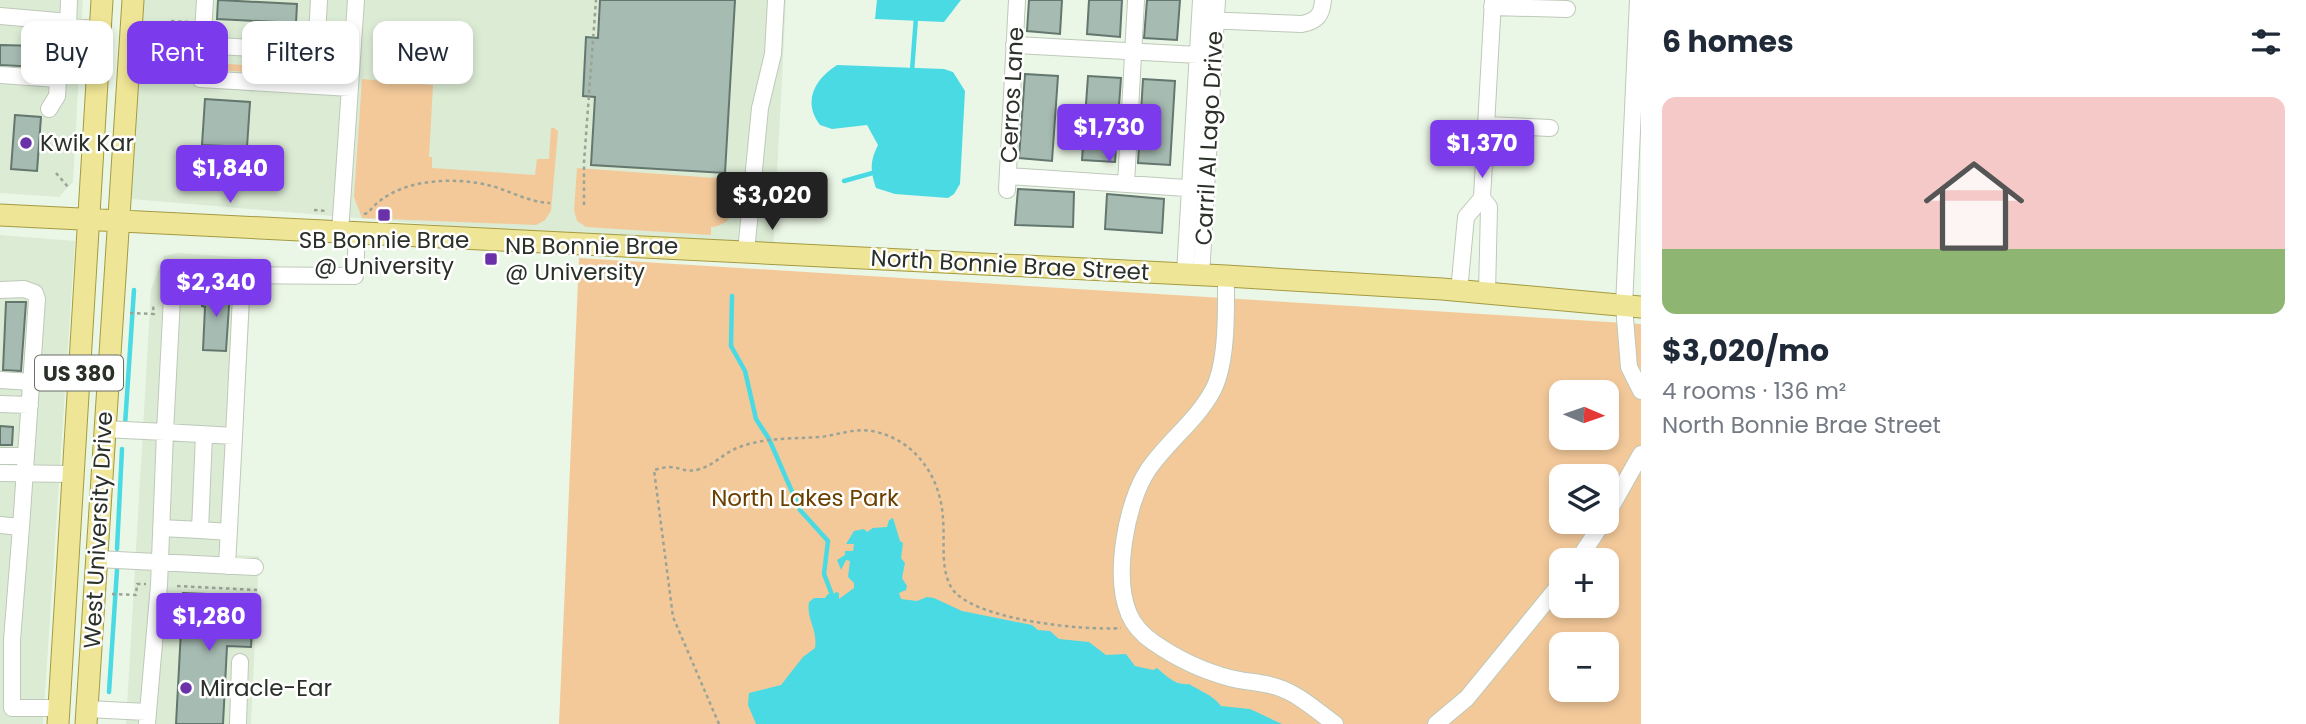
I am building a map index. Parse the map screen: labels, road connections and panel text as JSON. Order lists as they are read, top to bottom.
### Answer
{
  "streets": {
    "main road": ["North Bonnie Brae Street", "US 380", "West University Drive"],
    "street": ["Cerros Lane", "Carril Al Lago Drive"]
  },
  "crossings": [
    ["Carril Al Lago Drive", "North Bonnie Brae Street"],
    ["North Bonnie Brae Street", "West University Drive"]
  ],
  "parks": ["North Lakes Park"],
  "places": {
    "other": ["Kwik Kar", "Miracle-Ear"],
    "transit": ["SB Bonnie Brae @ University", "NB Bonnie Brae @ University"]
  },
  "north": "right",
  "page": {
    "heading": "6 homes",
    "chip": [
      "Buy",
      "Rent",
      "Filters",
      "New"
    ],
    "list": [
      {
        "name": "$3,020/mo",
        "note": "4 rooms · 136 m² · North Bonnie Brae Street"
      }
    ],
    "price": [
      "$1,730",
      "$1,370",
      "$1,840",
      "$3,020",
      "$2,340",
      "$1,280"
    ],
    "map_buttons": ["+", "−"]
  }
}
